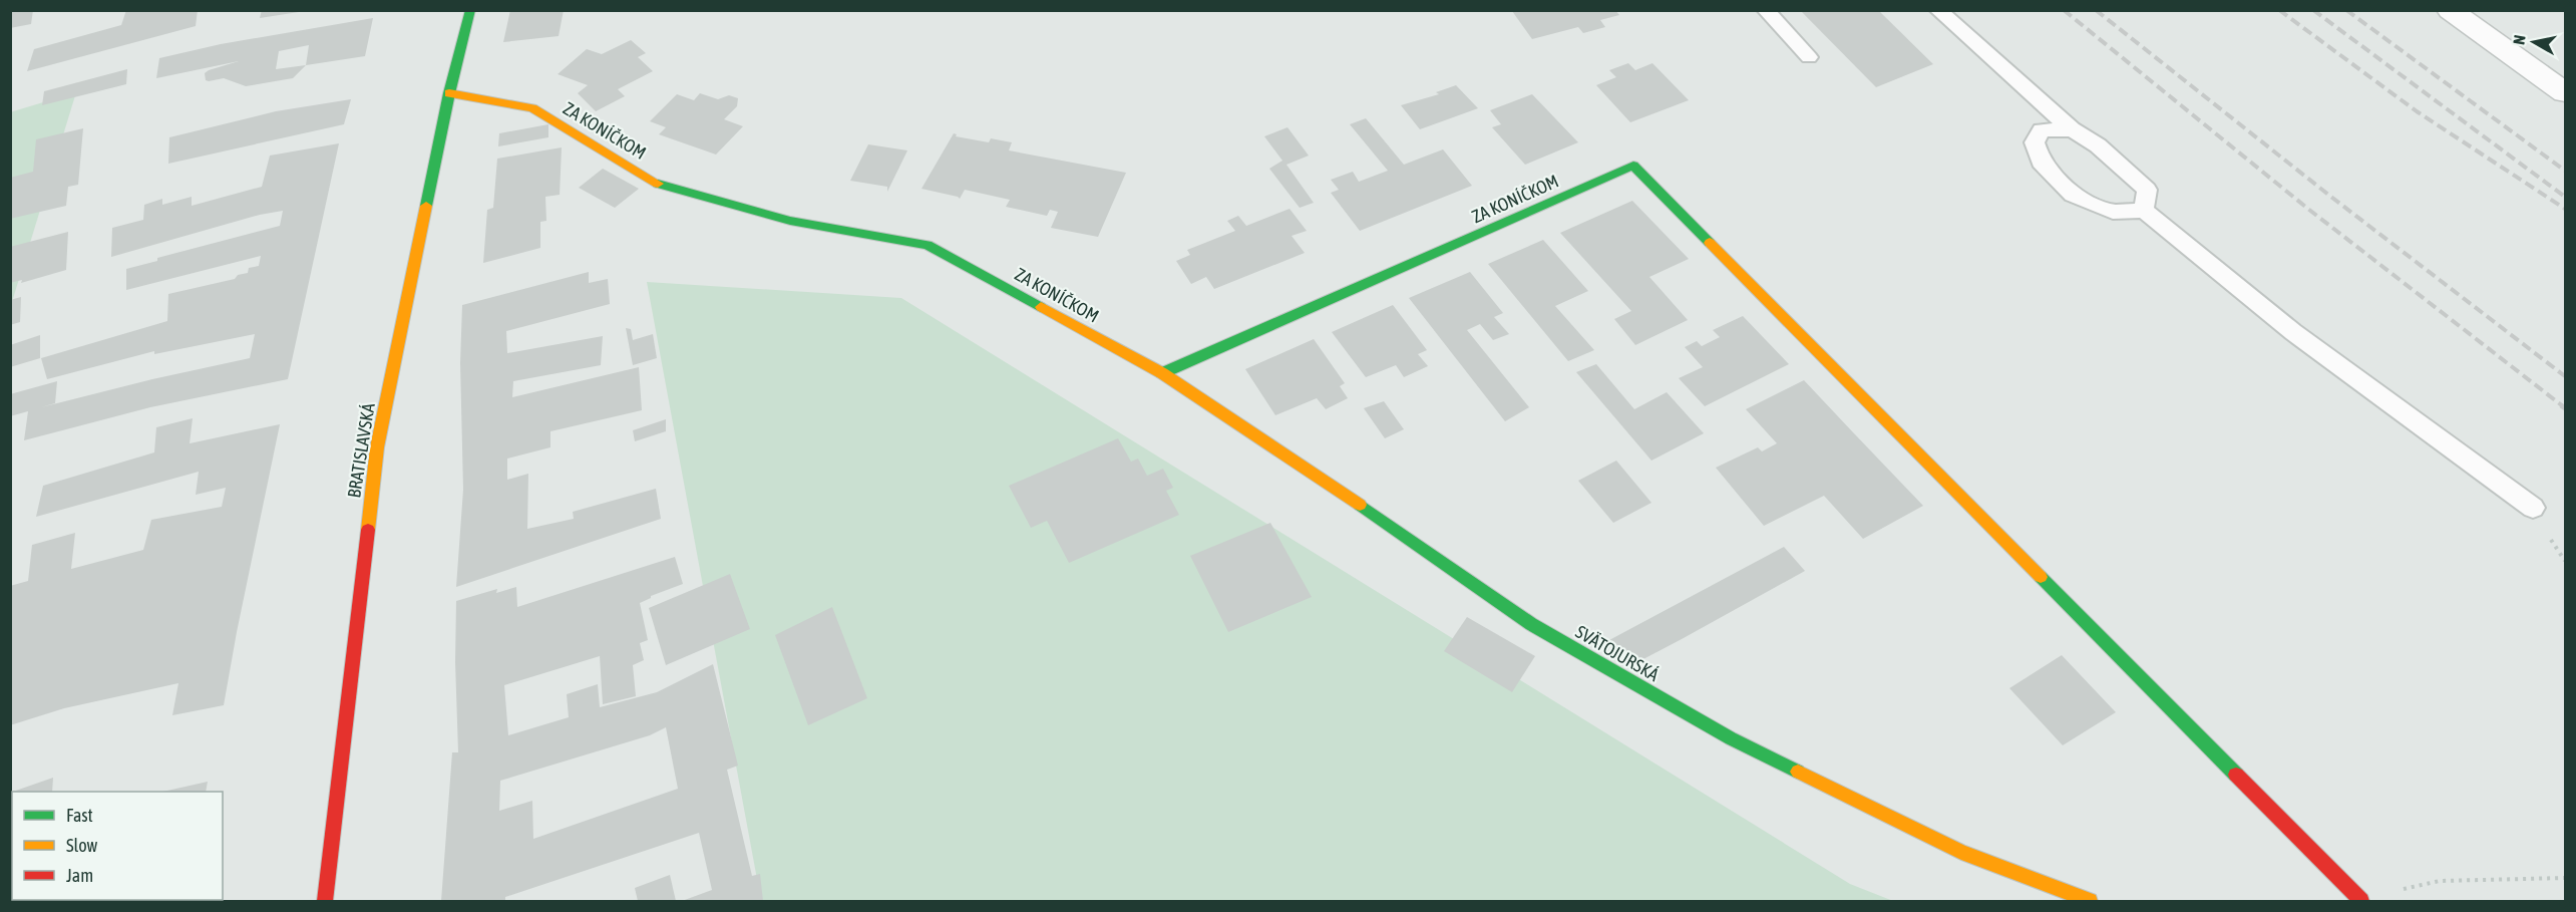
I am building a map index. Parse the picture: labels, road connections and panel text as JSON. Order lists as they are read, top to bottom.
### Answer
{
  "streets": {
    "street": ["ZA KONÍČKOM", "BRATISLAVSKÁ", "SVÄTOJURSKÁ"]
  },
  "crossings": [
    ["ZA KONÍČKOM", "BRATISLAVSKÁ"],
    ["ZA KONÍČKOM", "SVÄTOJURSKÁ"]
  ],
  "legend": ["Fast", "Slow", "Jam"],
  "north": "left"
}
